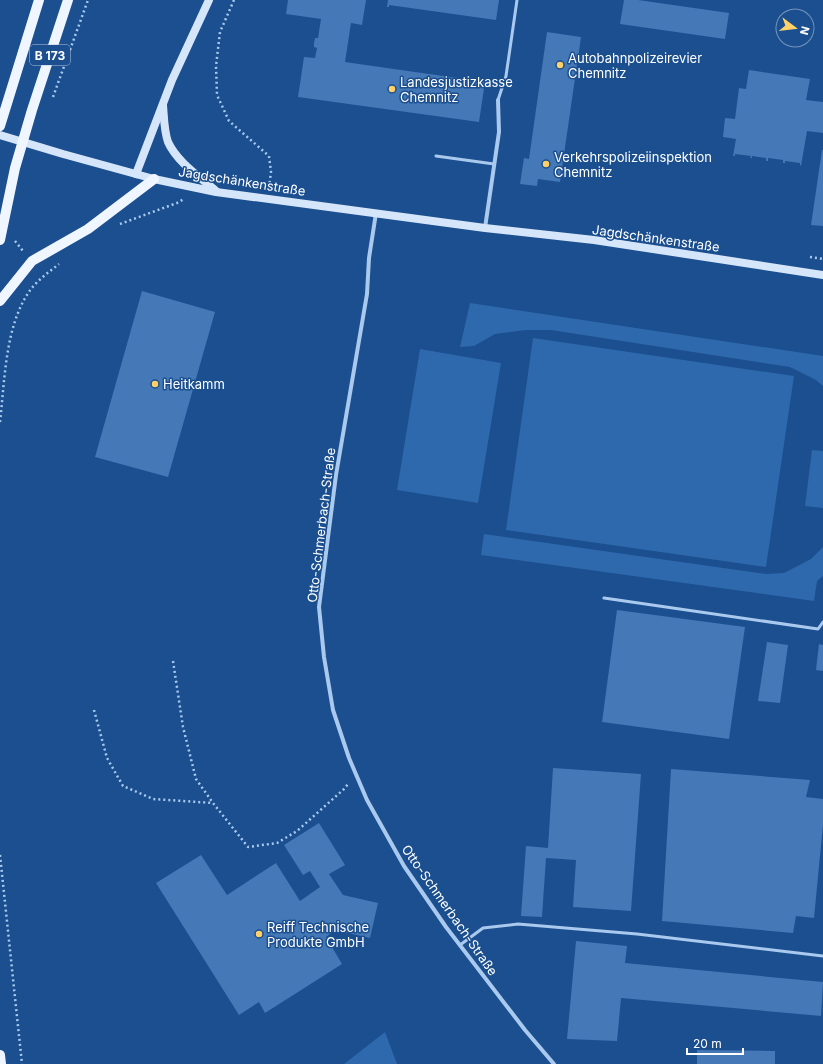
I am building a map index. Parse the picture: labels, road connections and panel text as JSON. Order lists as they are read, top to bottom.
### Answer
{
  "streets": {
    "main road": ["B 173", "Jagdschänkenstraße"],
    "street": ["Otto-Schmerbach-Straße"]
  },
  "crossings": [
    ["Jagdschänkenstraße", "Otto-Schmerbach-Straße"]
  ],
  "places": [
    "Autobahnpolizeirevier Chemnitz",
    "Landesjustizkasse Chemnitz",
    "Verkehrspolizeiinspektion Chemnitz",
    "Heitkamm",
    "Reiff Technische Produkte GmbH"
  ],
  "scale_bar": "20 m",
  "north": "right"
}
